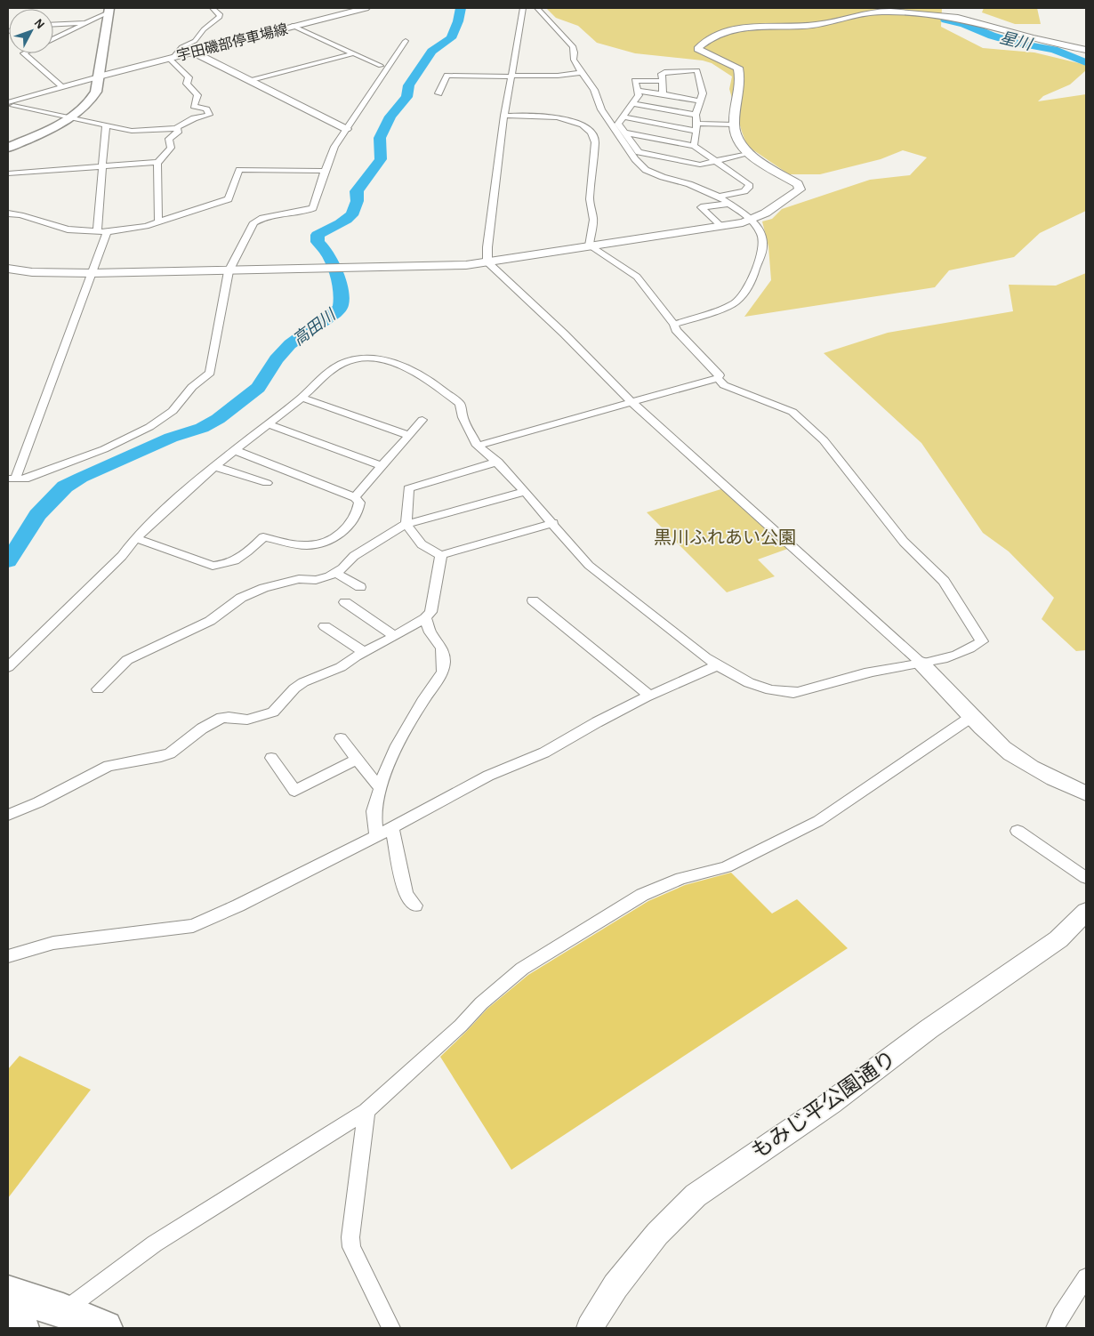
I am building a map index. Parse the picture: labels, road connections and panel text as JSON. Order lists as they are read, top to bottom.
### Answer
{
  "streets": {
    "street": ["宇田磯部停車場線", "もみじ平公園通り"]
  },
  "water": ["星川", "高田川"],
  "parks": ["黒川ふれあい公園"],
  "north": "top right"
}
